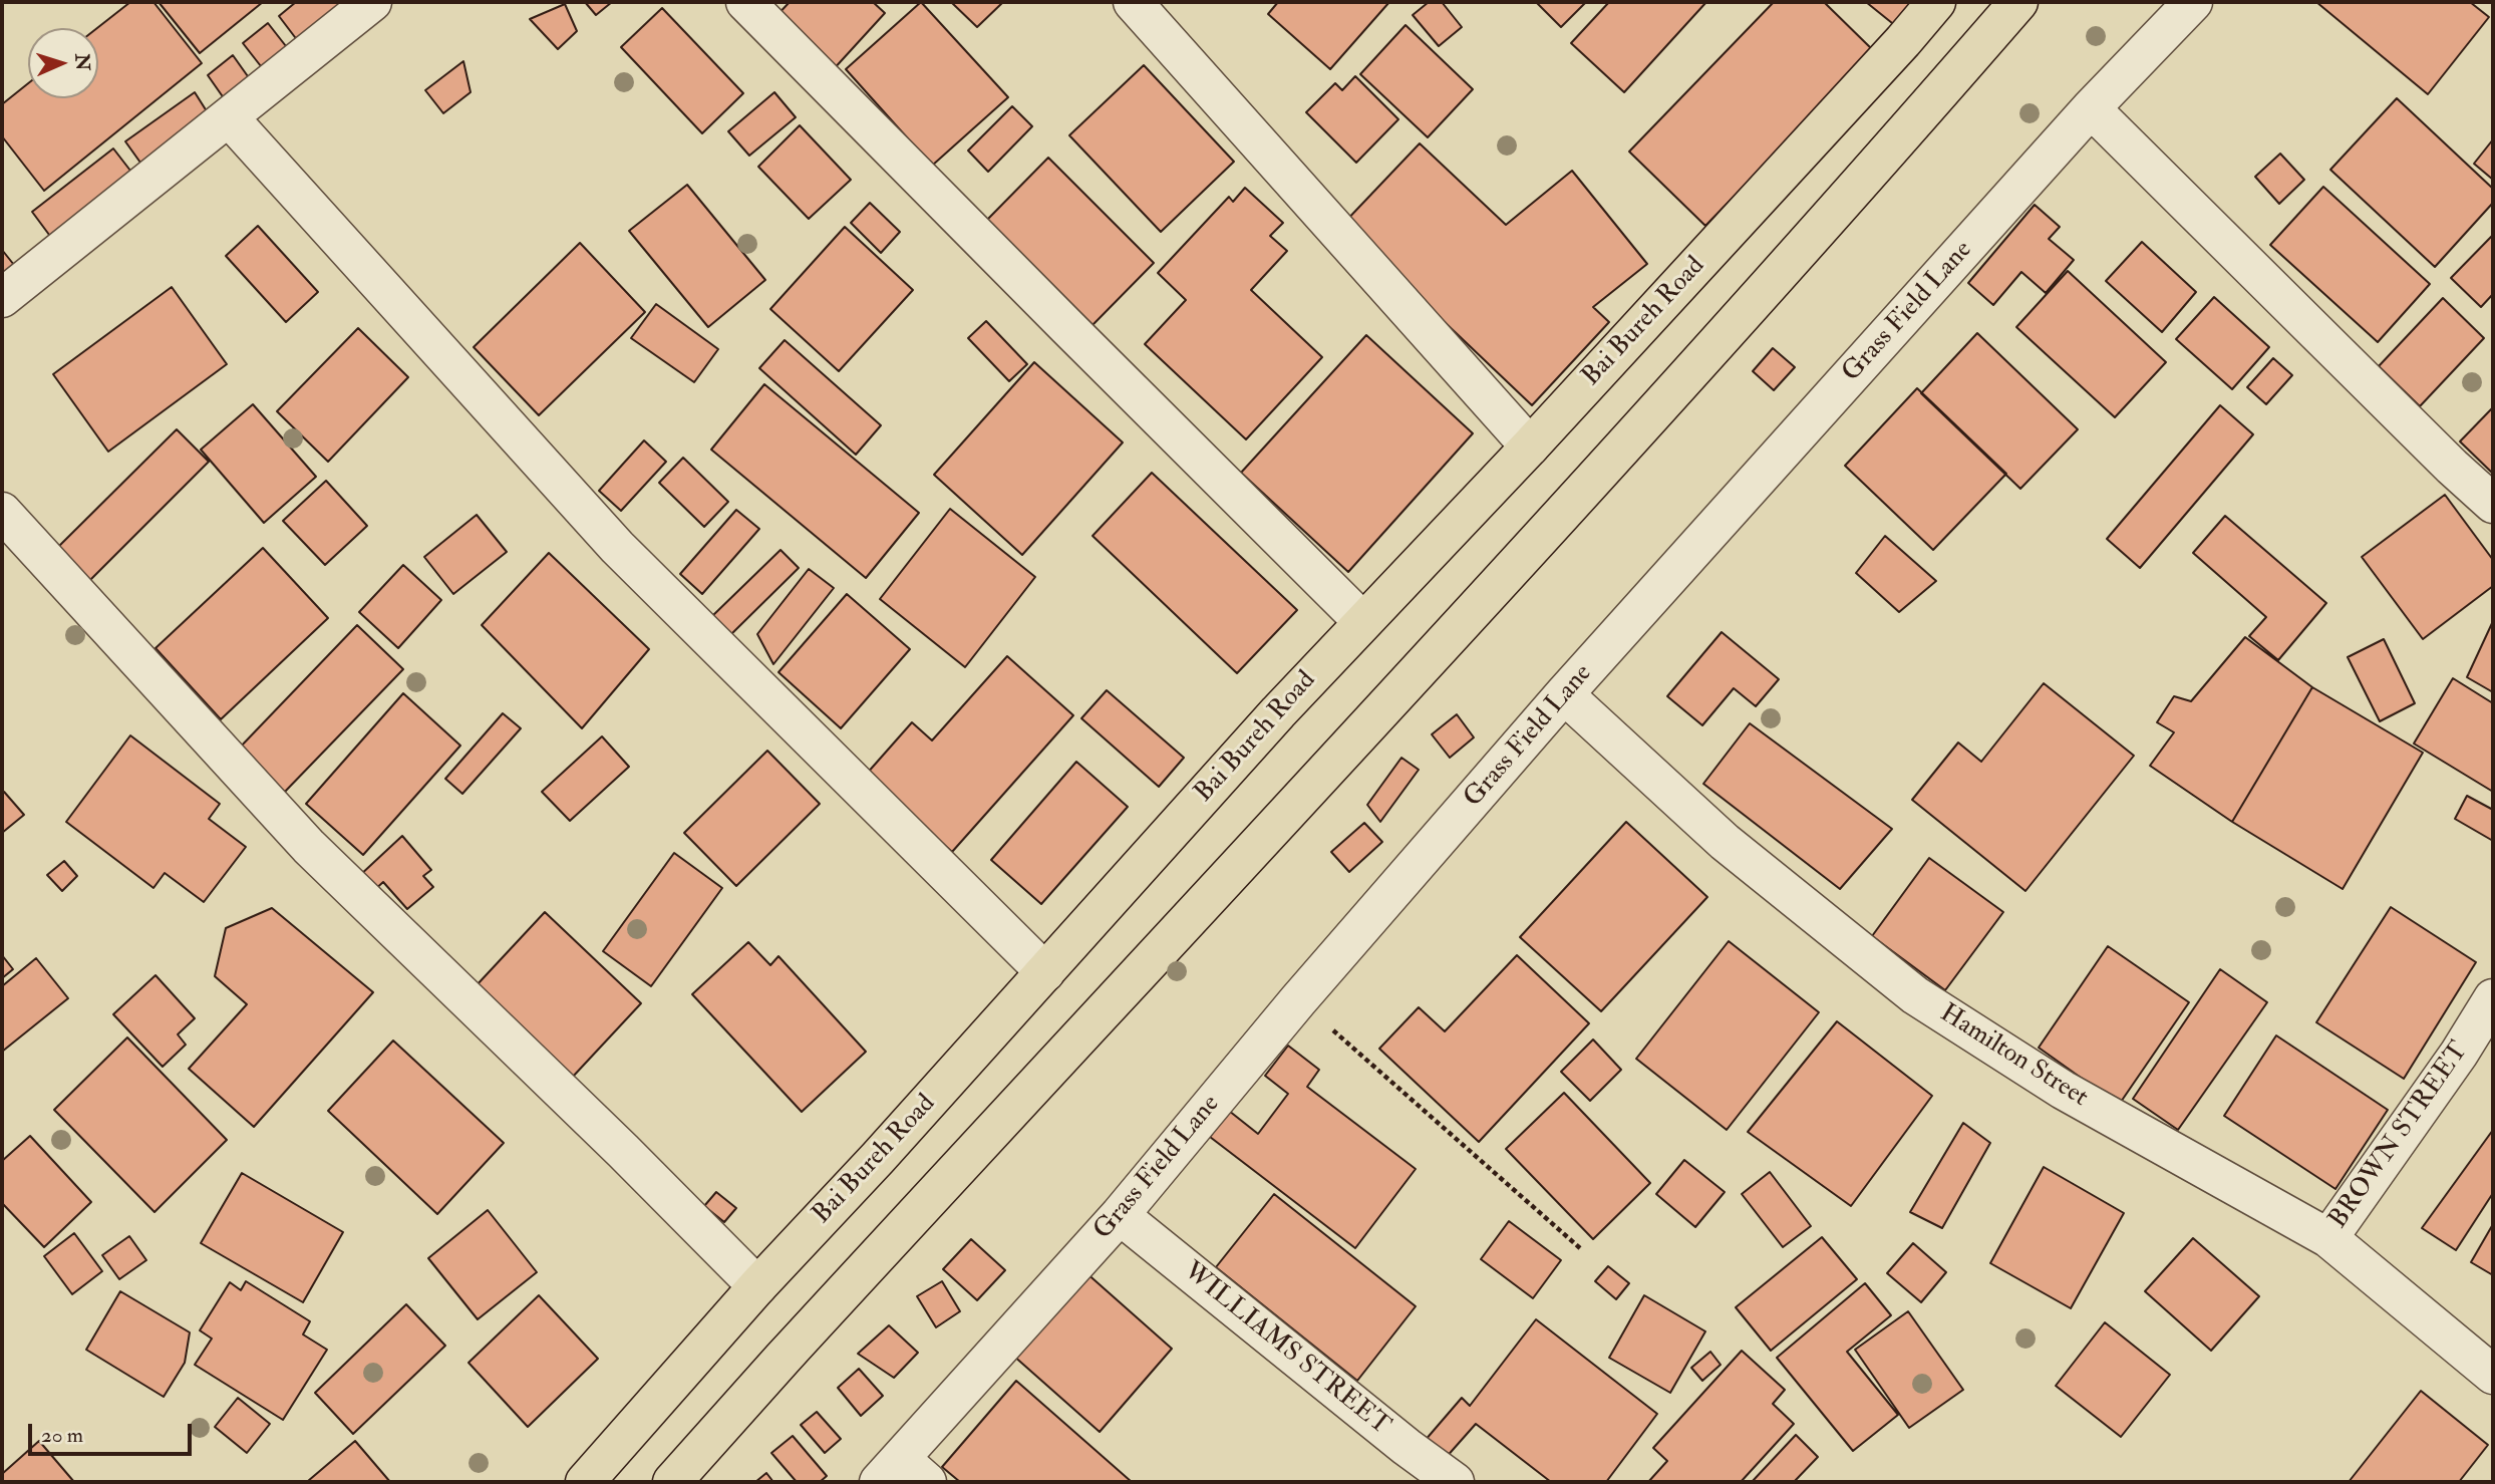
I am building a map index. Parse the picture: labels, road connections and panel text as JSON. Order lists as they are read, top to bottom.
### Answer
{
  "streets": {
    "highway": ["Bai Bureh Road"],
    "street": [
      "Grass Field Lane",
      "Hamilton Street",
      "BROWN STREET",
      "WILLIAMS STREET"
    ]
  },
  "crossings": [
    ["Grass Field Lane", "Hamilton Street"],
    ["Grass Field Lane", "WILLIAMS STREET"],
    ["Hamilton Street", "BROWN STREET"]
  ],
  "scale_bar": "20 m",
  "north": "right"
}
